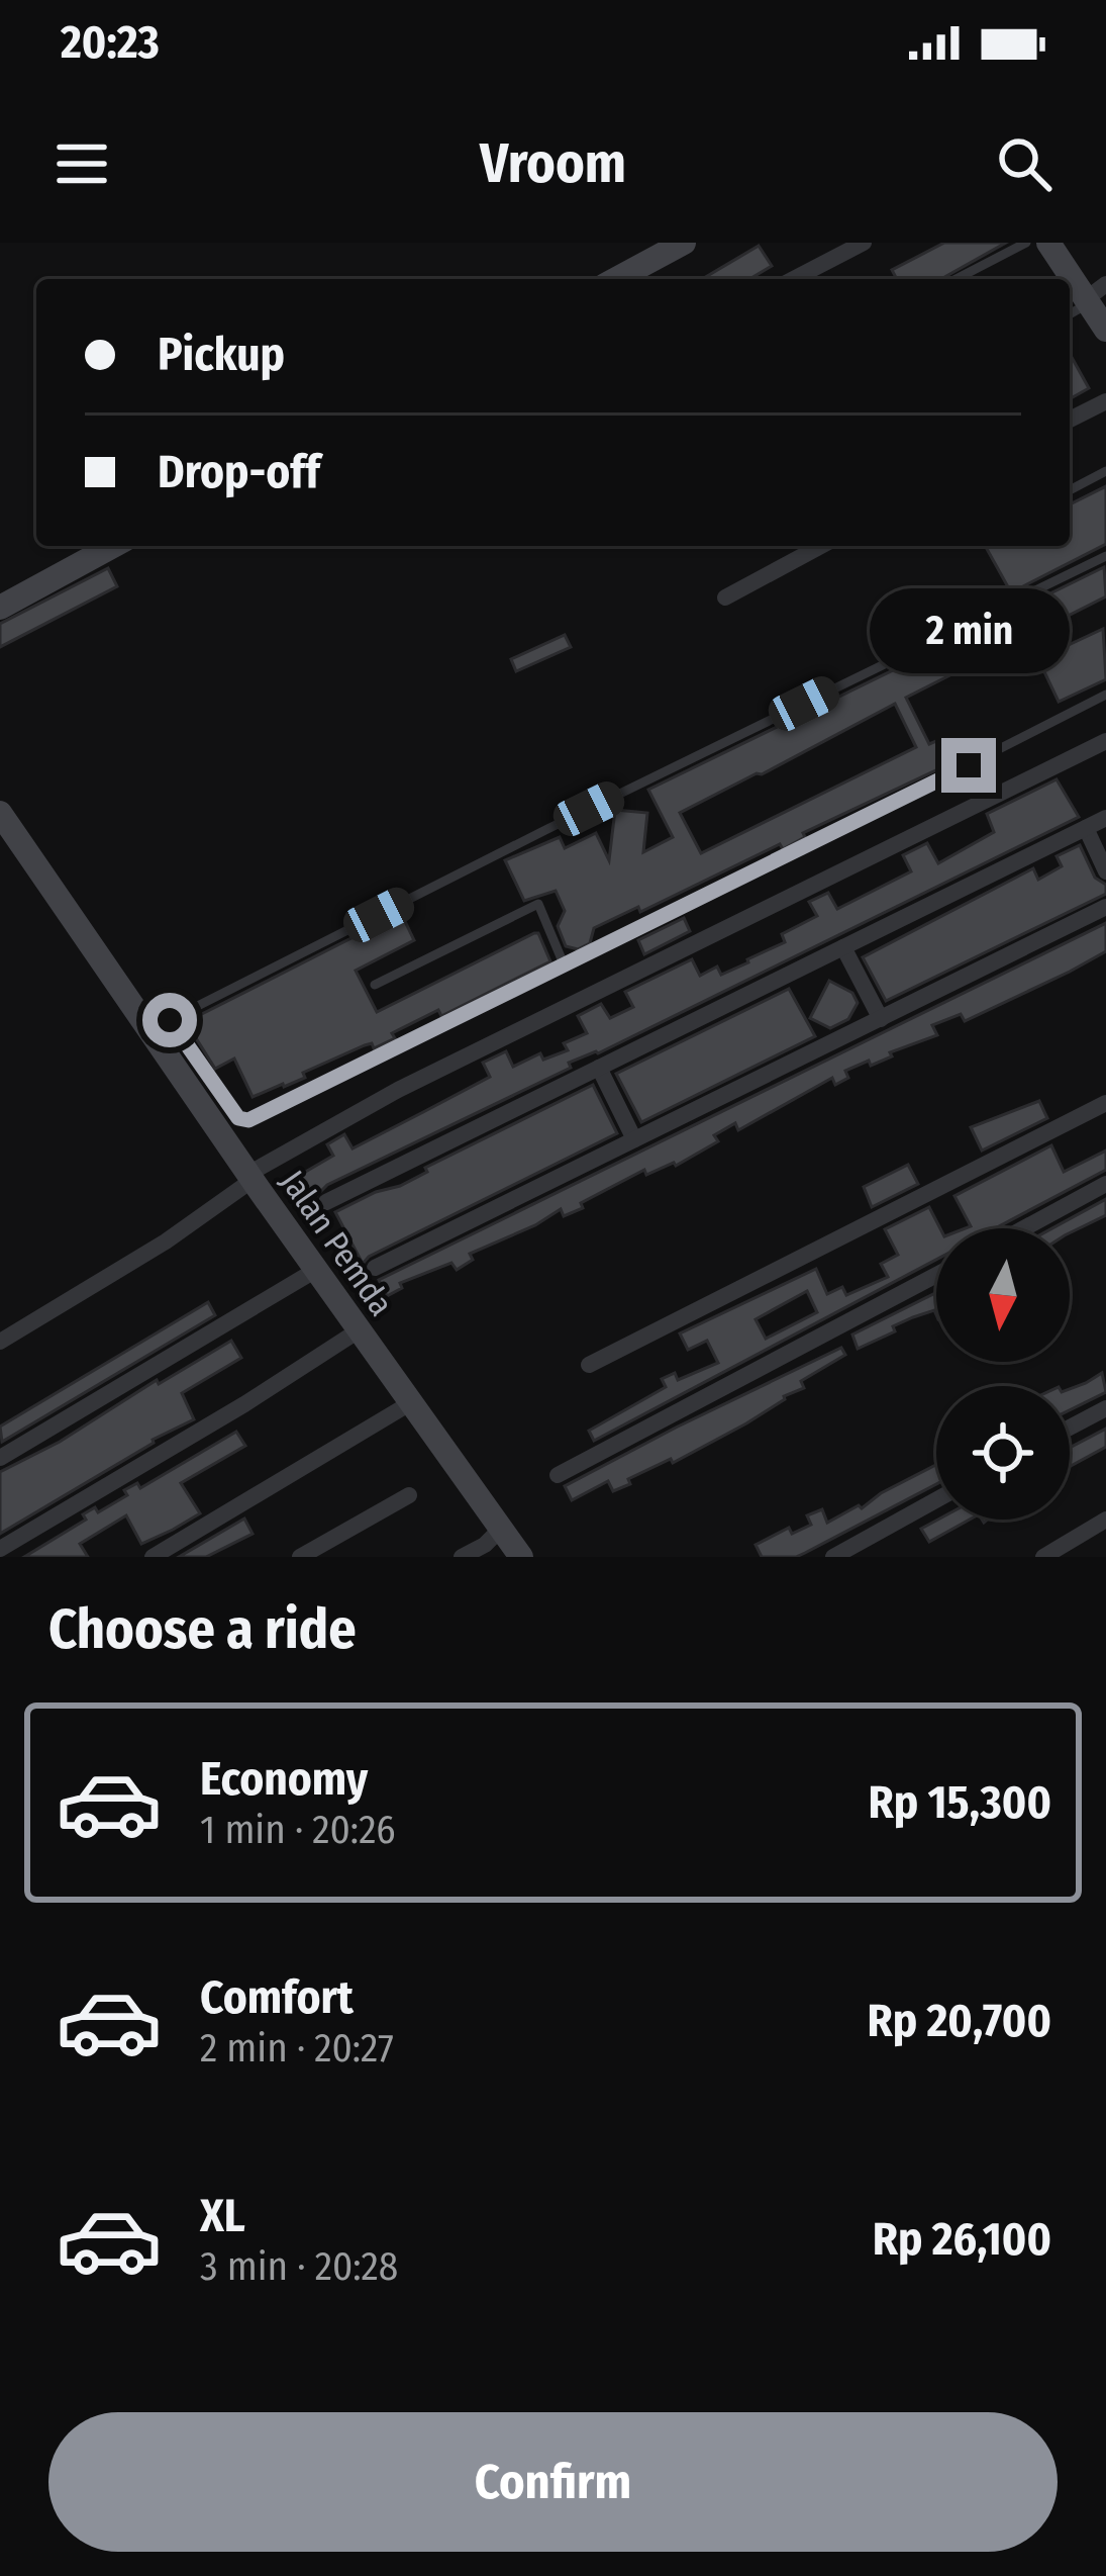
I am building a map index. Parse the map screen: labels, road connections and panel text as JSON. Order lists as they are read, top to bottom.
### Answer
{
  "streets": {
    "street": ["Jalan Pemda"]
  },
  "north": "bottom",
  "page": {
    "status": "20:23",
    "header": "Vroom",
    "banner": ["Pickup", "Drop-off"],
    "bubble": "2 min",
    "heading": "Choose a ride",
    "list": [
      {
        "name": "Economy",
        "note": "1 min · 20:26",
        "value": "Rp 15,300"
      },
      {
        "name": "Comfort",
        "note": "2 min · 20:27",
        "value": "Rp 20,700"
      },
      {
        "name": "XL",
        "note": "3 min · 20:28",
        "value": "Rp 26,100"
      }
    ],
    "buttons": "Confirm"
  }
}
